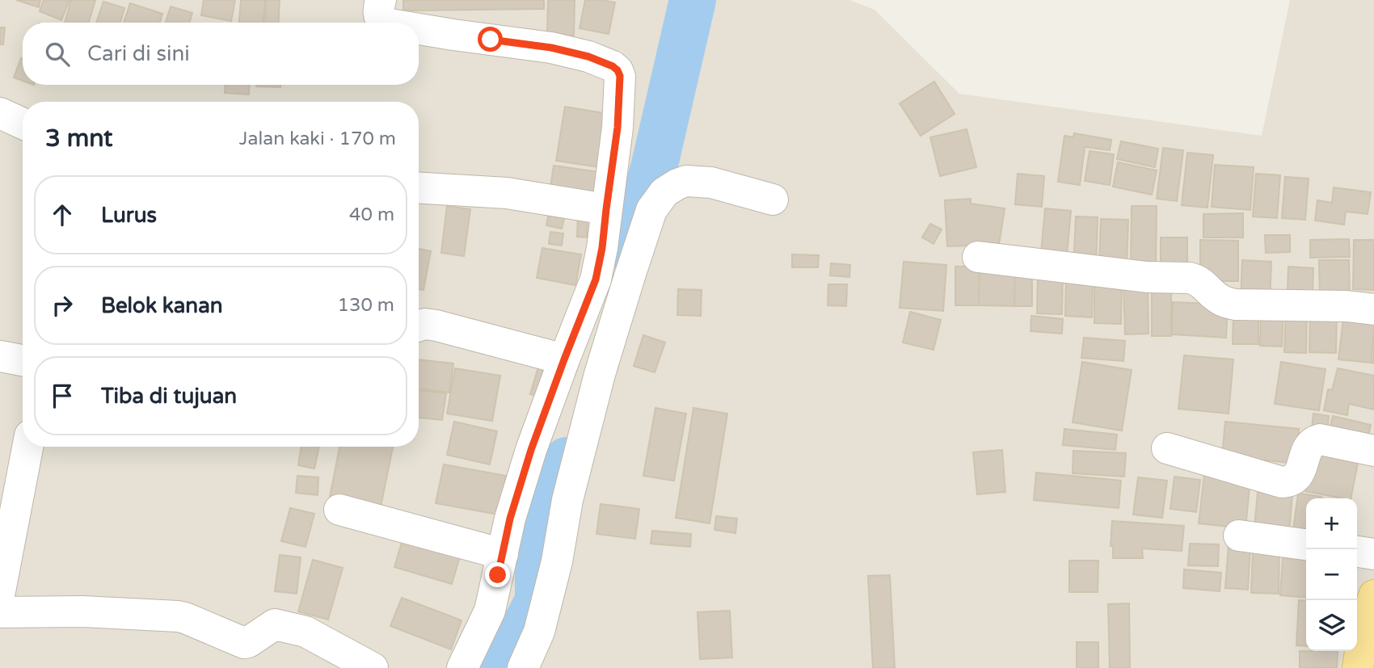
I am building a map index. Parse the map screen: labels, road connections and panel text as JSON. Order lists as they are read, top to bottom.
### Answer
{
  "page": {
    "search": "Cari di sini",
    "heading": ["3 mnt", "Jalan kaki · 170 m"],
    "list": [
      ["Lurus", "40 m"],
      ["Belok kanan", "130 m"],
      "Tiba di tujuan"
    ],
    "map_buttons": ["+", "−"]
  }
}
